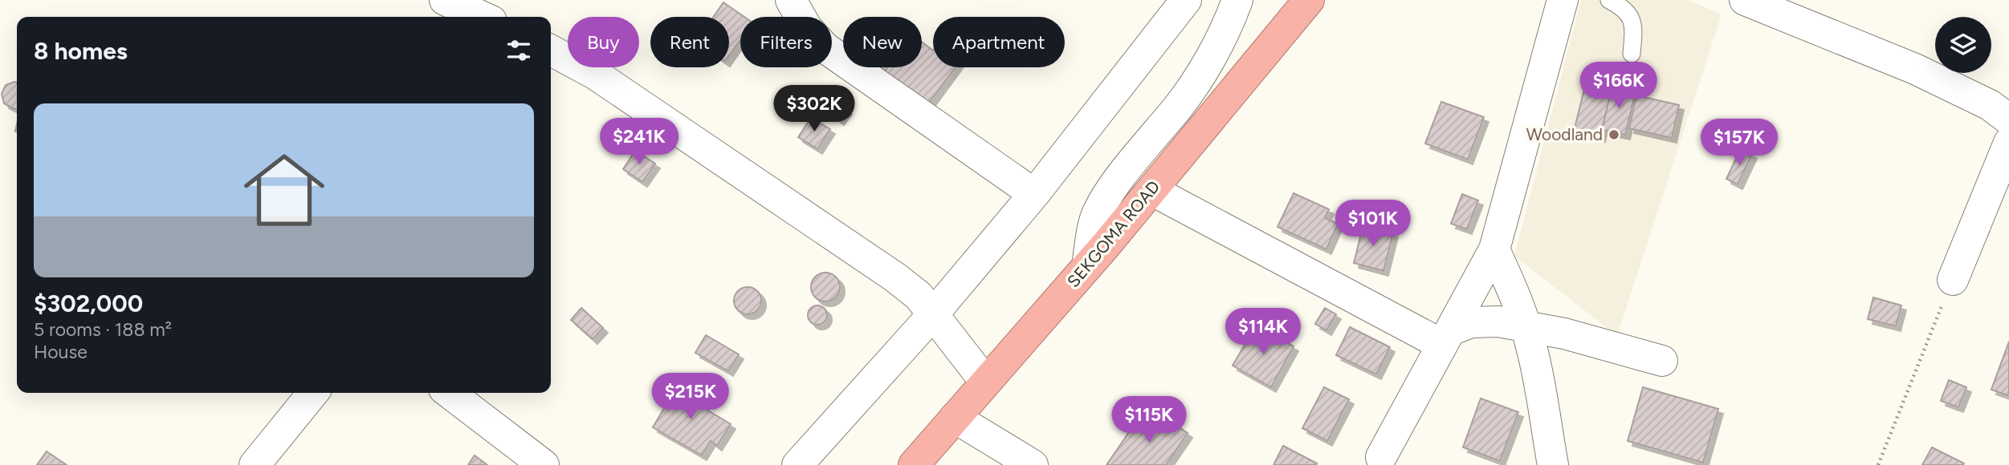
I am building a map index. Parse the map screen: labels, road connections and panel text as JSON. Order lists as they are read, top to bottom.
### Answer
{
  "streets": {
    "highway": ["SEKGOMA ROAD"]
  },
  "places": ["Woodland"],
  "page": {
    "chip": [
      "Buy",
      "Rent",
      "Filters",
      "New",
      "Apartment"
    ],
    "heading": "8 homes",
    "price": [
      "$166K",
      "$302K",
      "$241K",
      "$157K",
      "$101K",
      "$114K",
      "$215K",
      "$115K"
    ],
    "list": [
      {
        "name": "$302,000",
        "note": "5 rooms · 188 m² · House"
      }
    ]
  }
}
